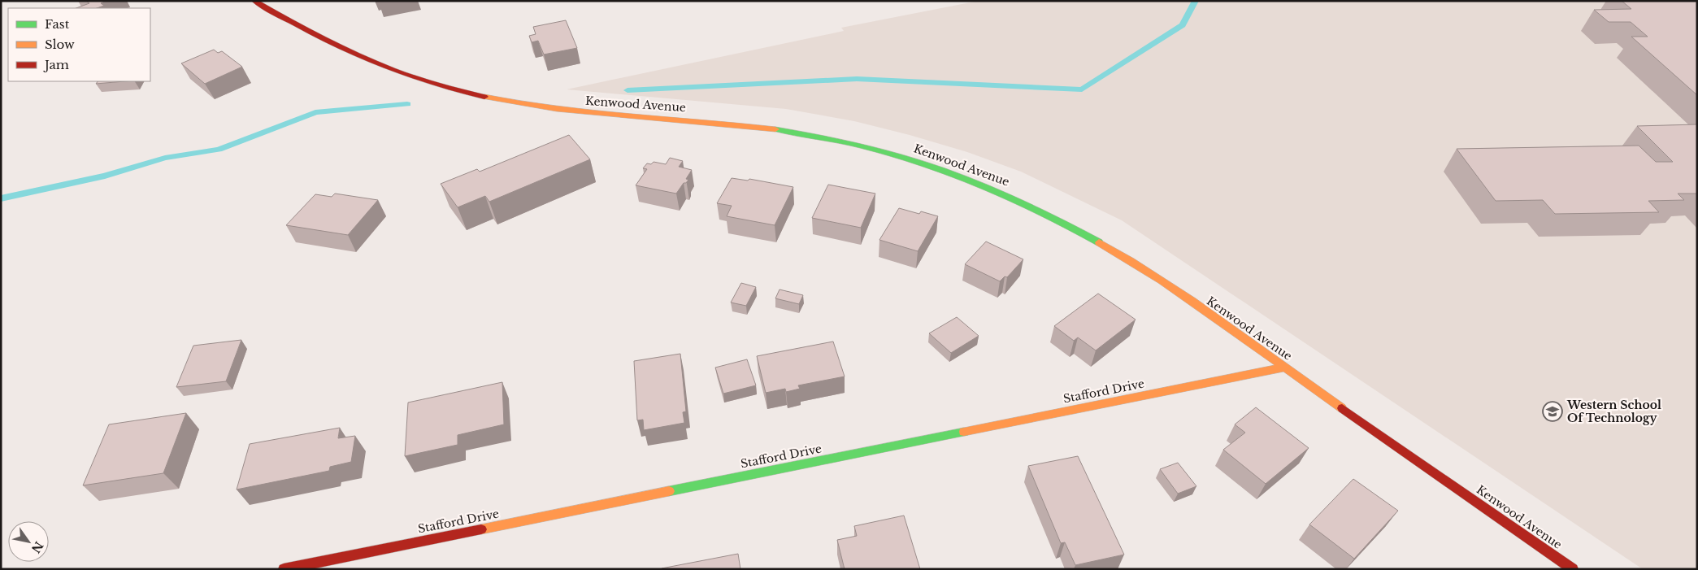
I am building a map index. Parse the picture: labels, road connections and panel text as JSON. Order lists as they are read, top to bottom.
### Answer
{
  "streets": {
    "street": ["Kenwood Avenue", "Stafford Drive"]
  },
  "crossings": [
    ["Kenwood Avenue", "Stafford Drive"]
  ],
  "places": {
    "school or university": ["Western School Of Technology"]
  },
  "legend": ["Fast", "Slow", "Jam"],
  "north": "bottom right"
}
